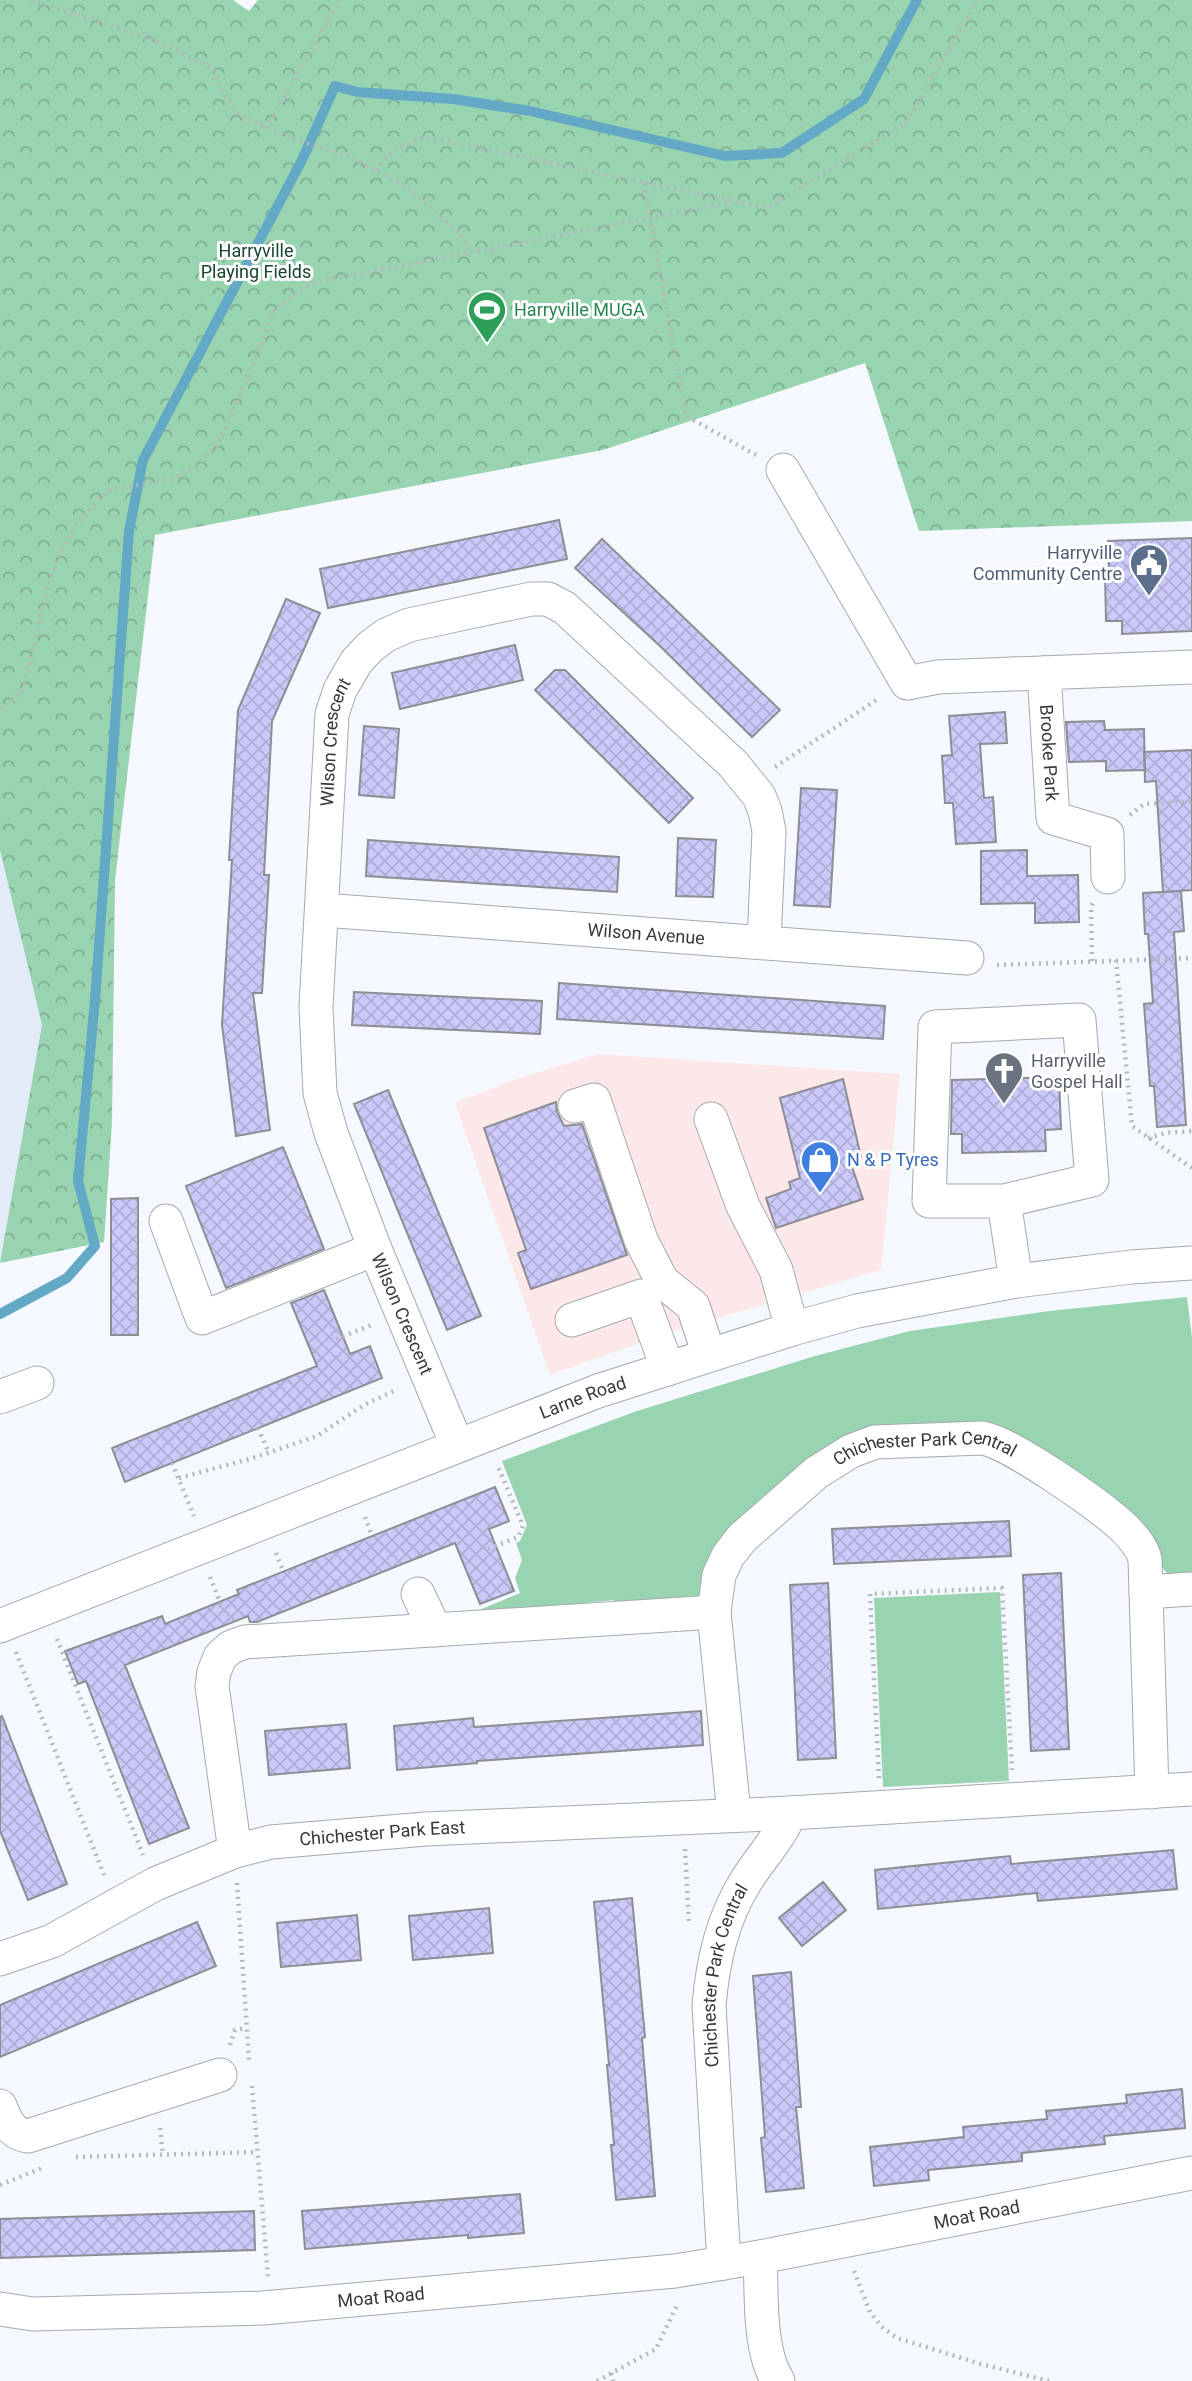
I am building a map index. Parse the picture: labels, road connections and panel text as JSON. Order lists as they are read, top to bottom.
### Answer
{
  "streets": {
    "street": [
      "Wilson Crescent",
      "Brooke Park",
      "Wilson Avenue",
      "Larne Road",
      "Chichester Park Central",
      "Chichester Park East",
      "Moat Road"
    ]
  },
  "crossings": [
    ["Wilson Crescent", "Wilson Avenue"],
    ["Wilson Crescent", "Larne Road"],
    ["Chichester Park Central", "Chichester Park East"],
    ["Chichester Park Central", "Moat Road"]
  ],
  "parks": ["Harryville Playing Fields"],
  "places": {
    "sports": ["Harryville MUGA"],
    "public building": ["Harryville Community Centre"],
    "church": ["Harryville Gospel Hall"],
    "shop": ["N & P Tyres"]
  }
}
